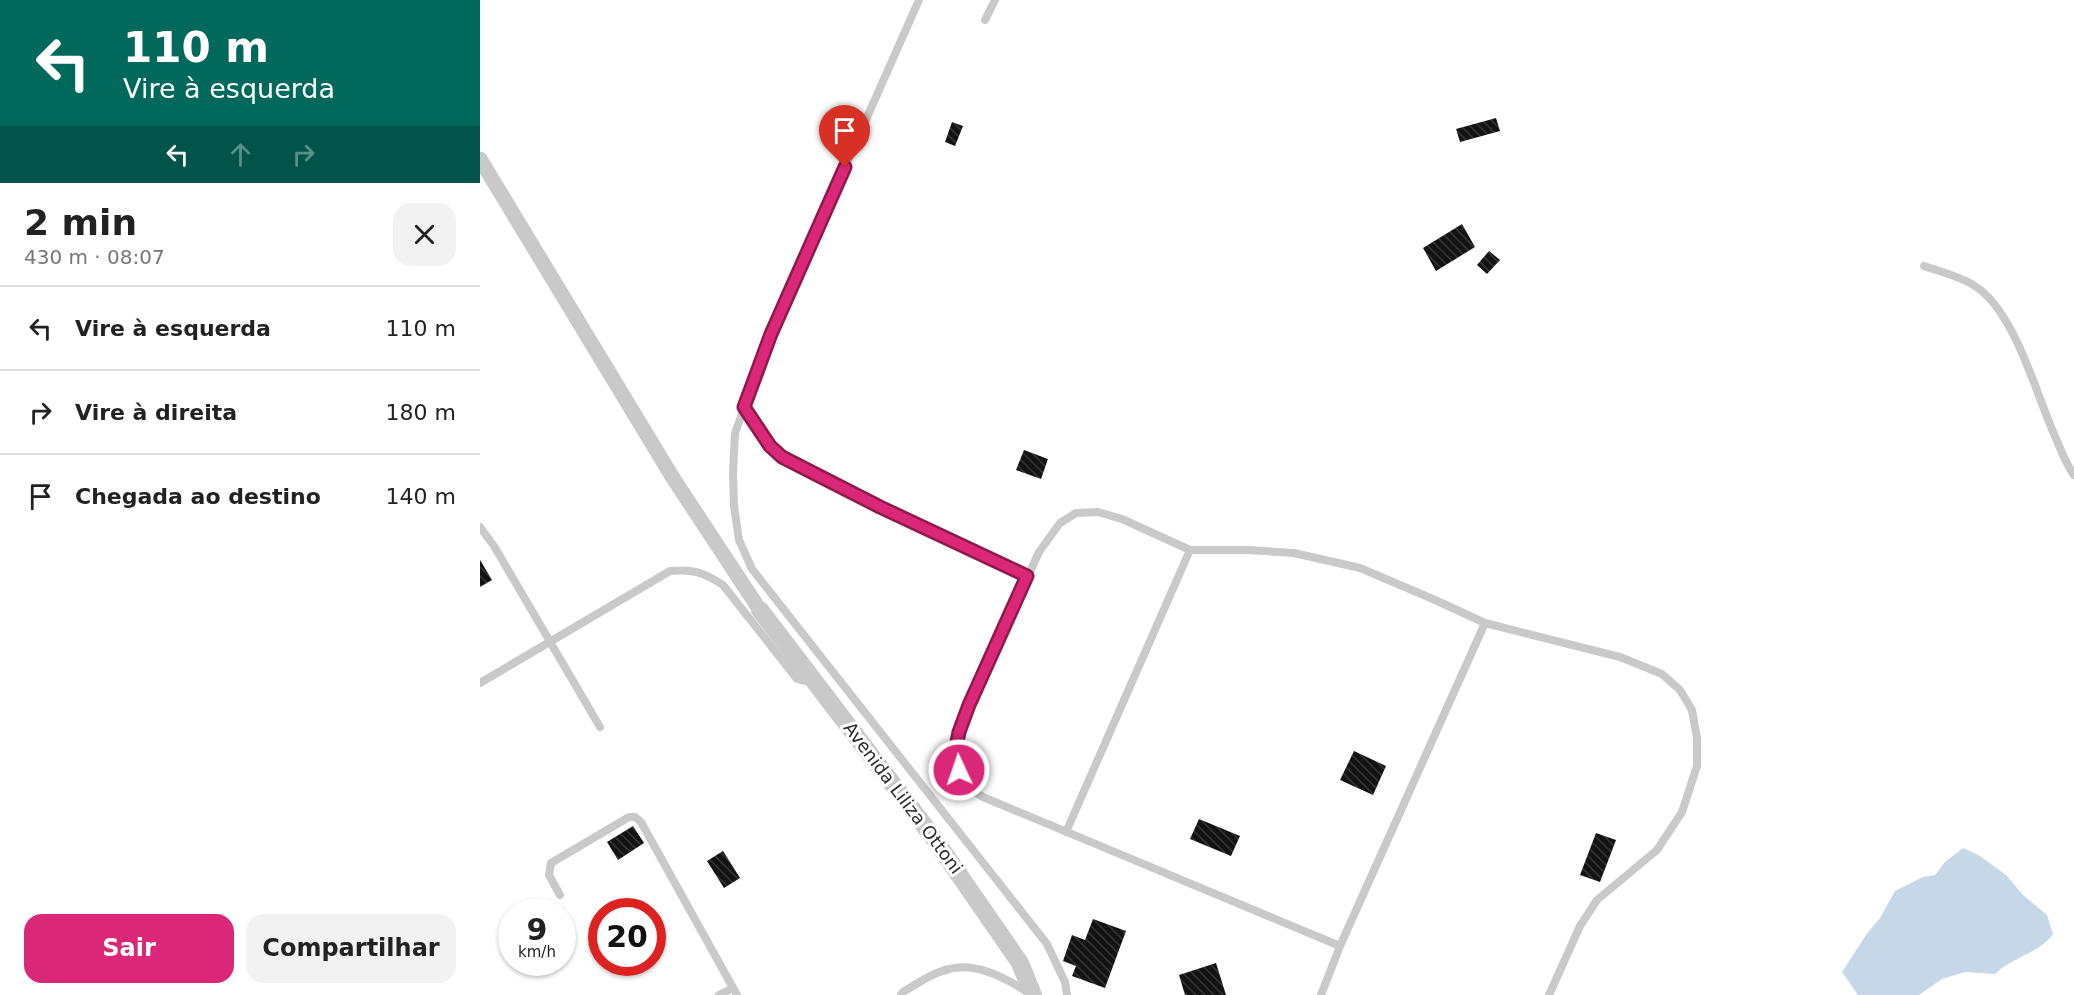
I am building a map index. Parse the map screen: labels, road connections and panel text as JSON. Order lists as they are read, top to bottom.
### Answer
{
  "streets": {
    "street": ["Avenida Liliza Ottoni"]
  },
  "page": {
    "turn": ["110 m", "Vire à esquerda"],
    "heading": ["2 min", "430 m · 08:07"],
    "list": [
      {
        "name": "Vire à esquerda",
        "value": "110 m"
      },
      {
        "name": "Vire à direita",
        "value": "180 m"
      },
      {
        "name": "Chegada ao destino",
        "value": "140 m"
      }
    ],
    "speed": "9 km/h",
    "limit": "20",
    "buttons": ["Sair", "Compartilhar"]
  }
}
